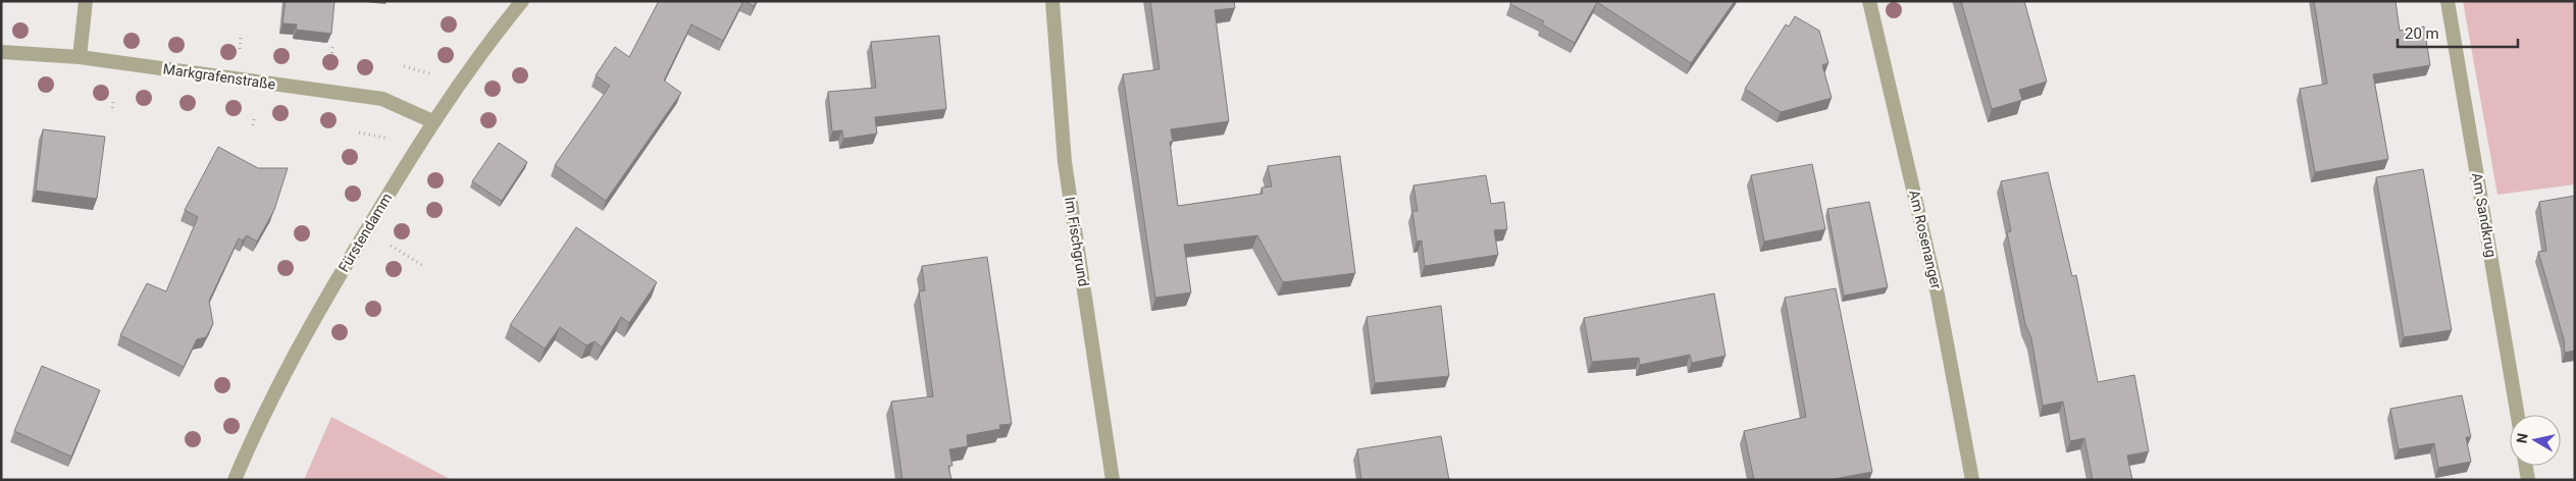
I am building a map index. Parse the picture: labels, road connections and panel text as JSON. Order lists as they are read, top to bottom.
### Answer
{
  "streets": {
    "street": [
      "Markgrafenstraße",
      "Am Sandkrug",
      "Fürstendamm",
      "Am Rosenanger",
      "Im Fischgrund"
    ]
  },
  "crossings": [
    ["Markgrafenstraße", "Fürstendamm"]
  ],
  "scale_bar": "20 m",
  "north": "left"
}
